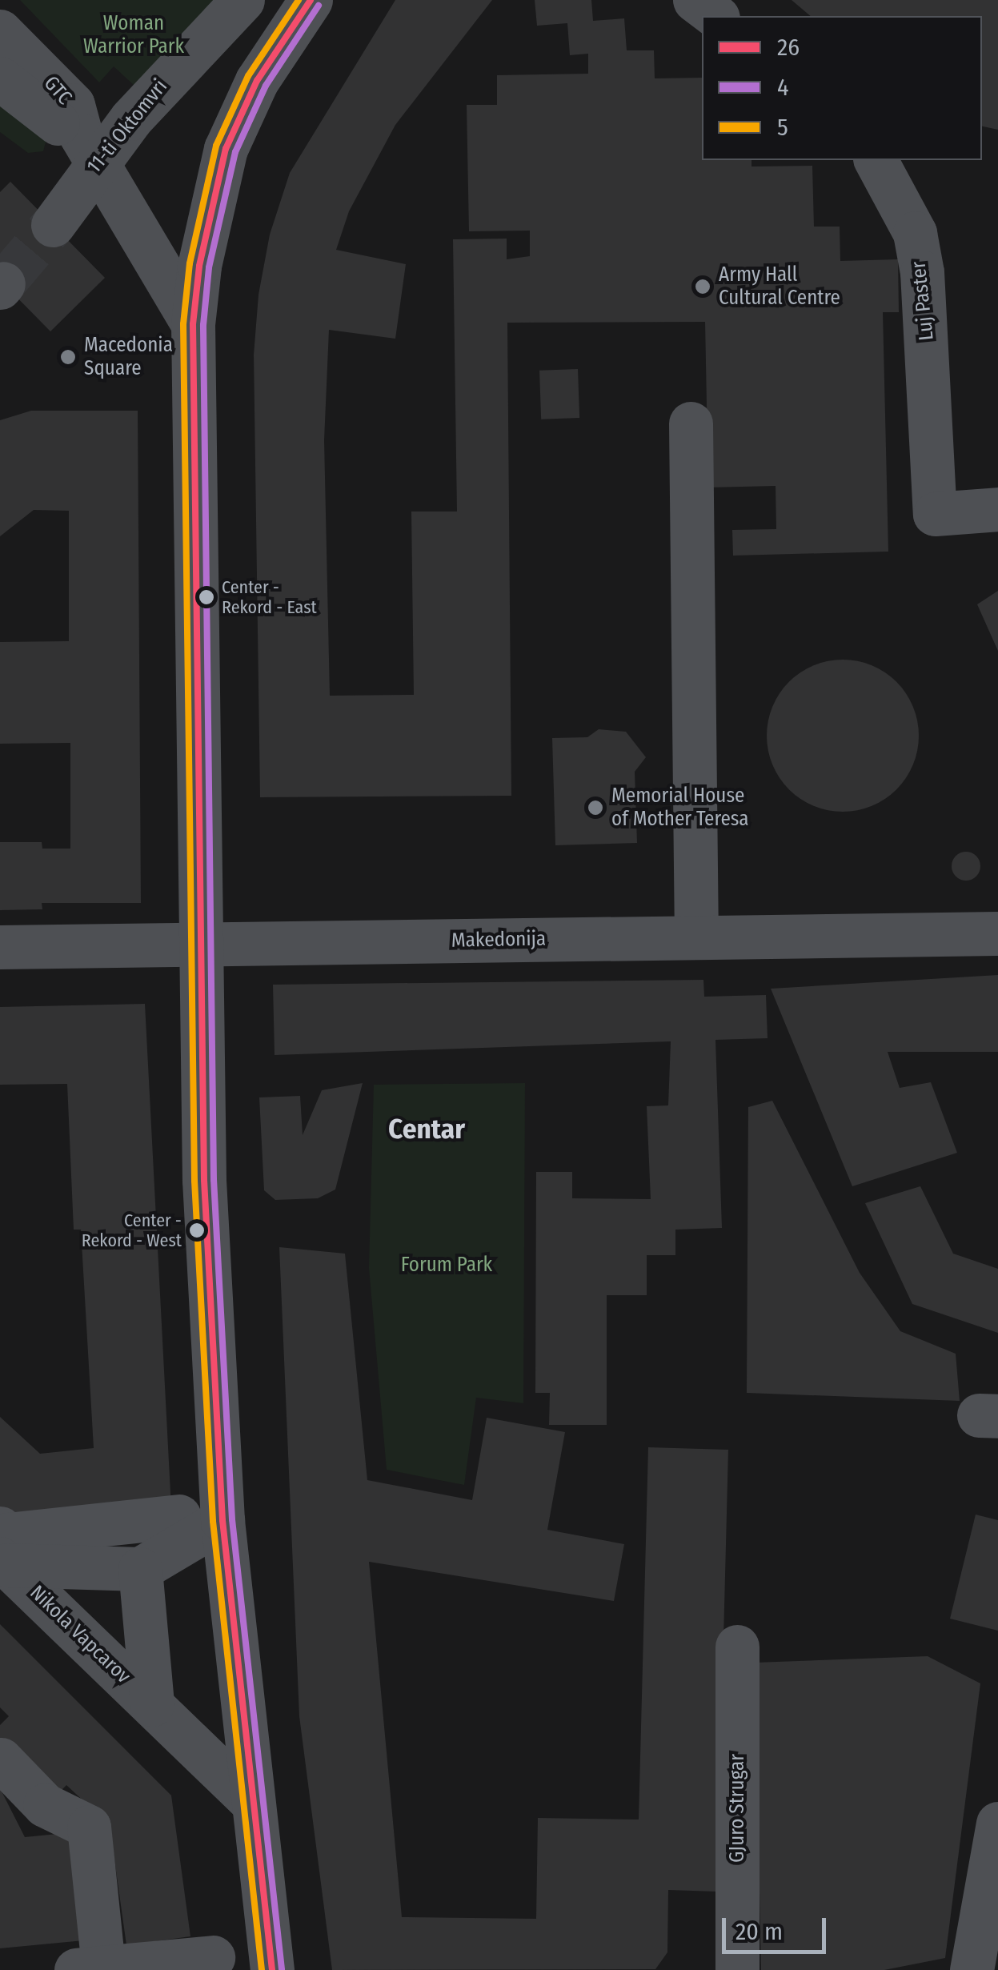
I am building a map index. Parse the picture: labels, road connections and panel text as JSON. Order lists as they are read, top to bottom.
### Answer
{
  "streets": {
    "street": [
      "GTC",
      "11-ti Oktomvri",
      "Luj Paster",
      "Makedonija",
      "Nikola Vapcarov",
      "GJuro Strugar"
    ]
  },
  "crossings": [
    ["GTC", "11-ti Oktomvri"]
  ],
  "districts": ["Centar"],
  "parks": ["Woman Warrior Park", "Forum Park"],
  "places": [
    "Army Hall Cultural Centre",
    "Macedonia Square",
    "Center - Rekord - East",
    "Memorial House of Mother Teresa",
    "Center - Rekord - West"
  ],
  "lines": ["transit line 26", "transit line 5", "transit line 4"],
  "legend": ["26", "4", "5"],
  "scale_bar": "20 m"
}
